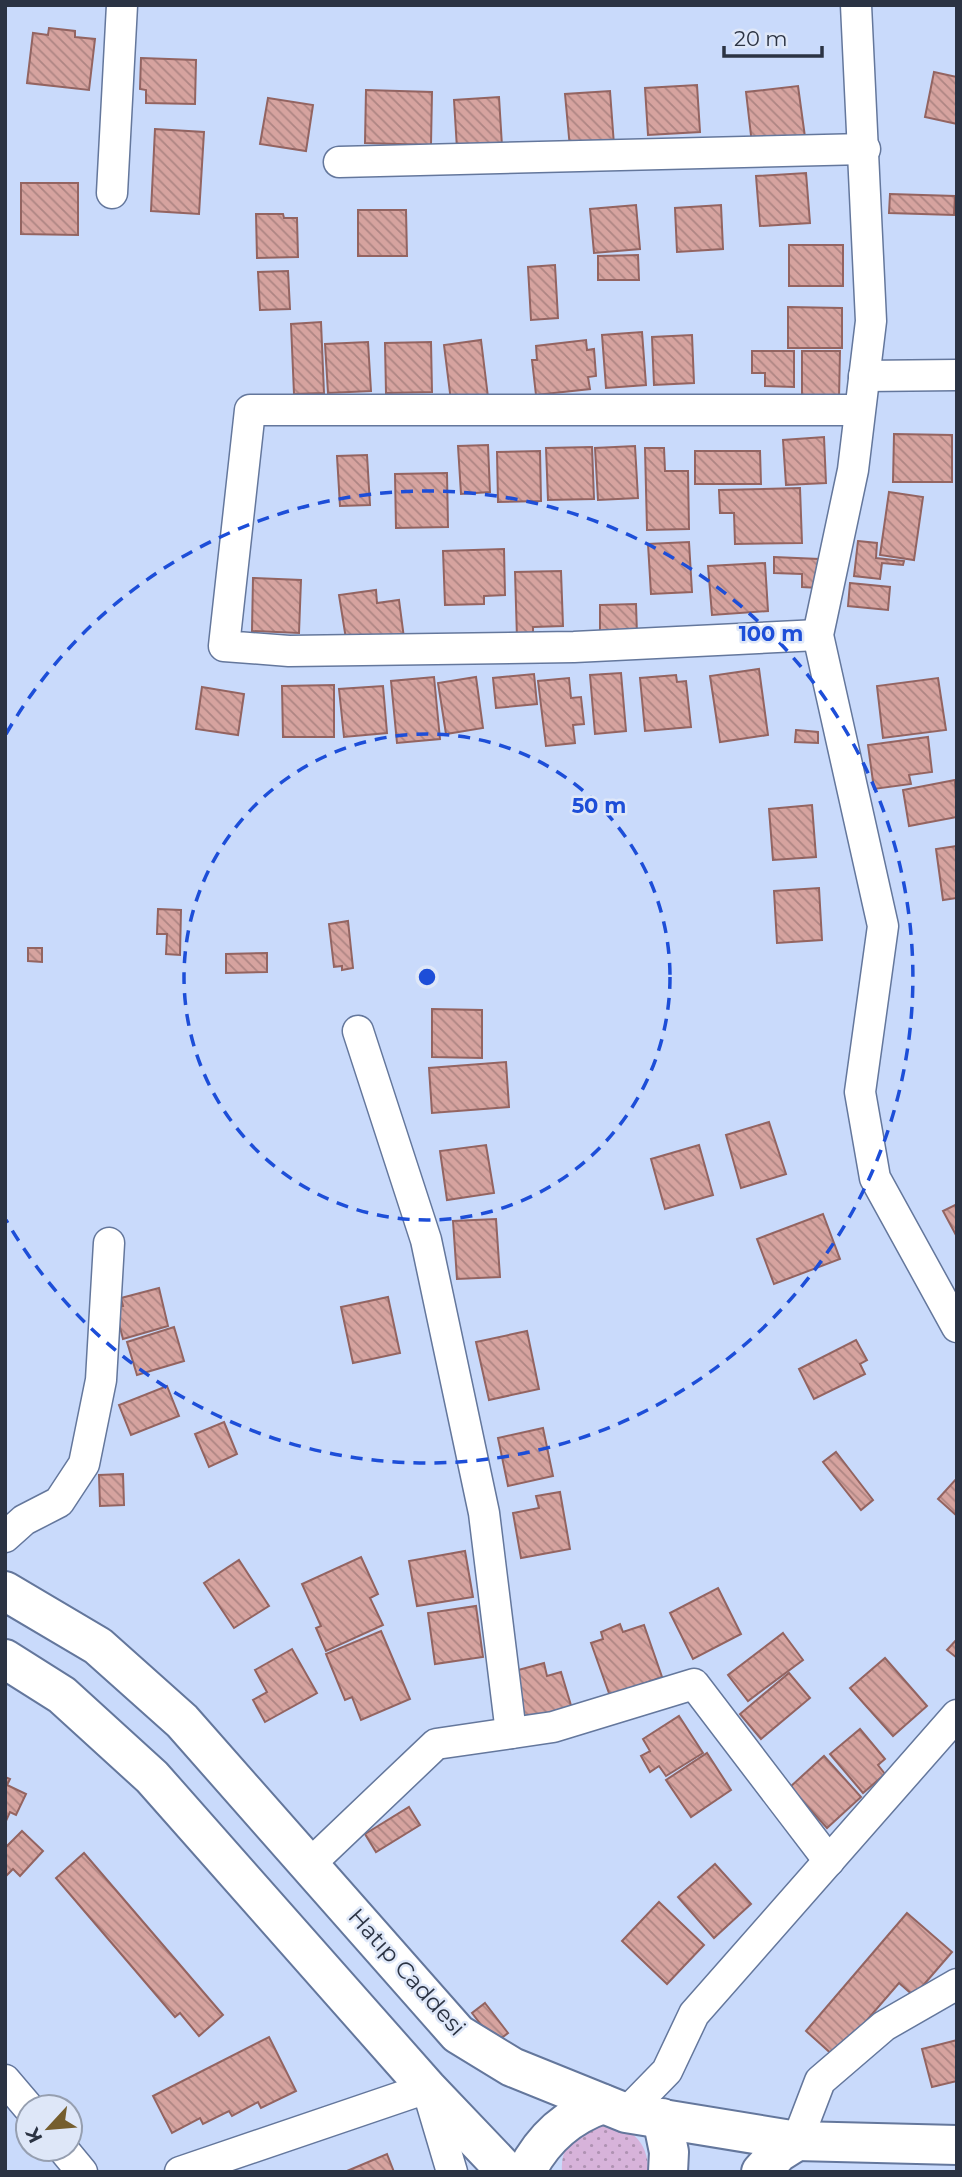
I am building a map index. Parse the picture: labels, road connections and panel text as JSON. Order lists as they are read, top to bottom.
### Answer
{
  "streets": {
    "main road": ["Hatıp Caddesi"]
  },
  "scale_bar": "20 m",
  "north": "bottom left",
  "rings": ["100 m", "50 m"]
}
